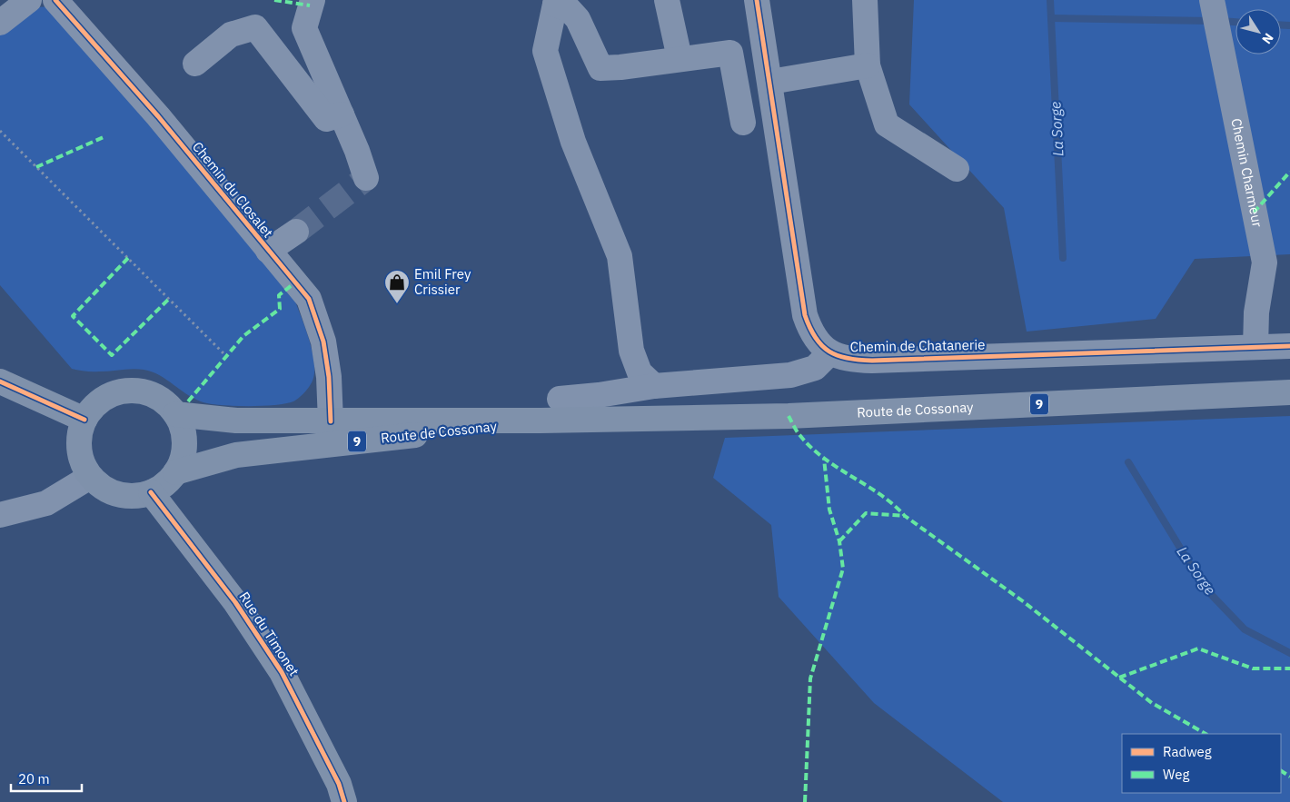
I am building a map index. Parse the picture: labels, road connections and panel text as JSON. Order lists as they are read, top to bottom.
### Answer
{
  "streets": {
    "main road": ["9", "Route de Cossonay", "Rue du Timonet"],
    "street": ["Chemin Charmeur", "Chemin du Closalet", "Chemin de Chatanerie"]
  },
  "crossings": [
    ["Chemin Charmeur", "Chemin de Chatanerie"],
    ["Chemin du Closalet", "Route de Cossonay"],
    ["9", "Route de Cossonay"],
    ["9", "Rue du Timonet"],
    ["Route de Cossonay", "Rue du Timonet"]
  ],
  "water": ["La Sorge"],
  "places": {
    "shop": ["Emil Frey Crissier"]
  },
  "legend": ["Radweg", "Weg"],
  "scale_bar": "20 m",
  "north": "bottom right"
}
